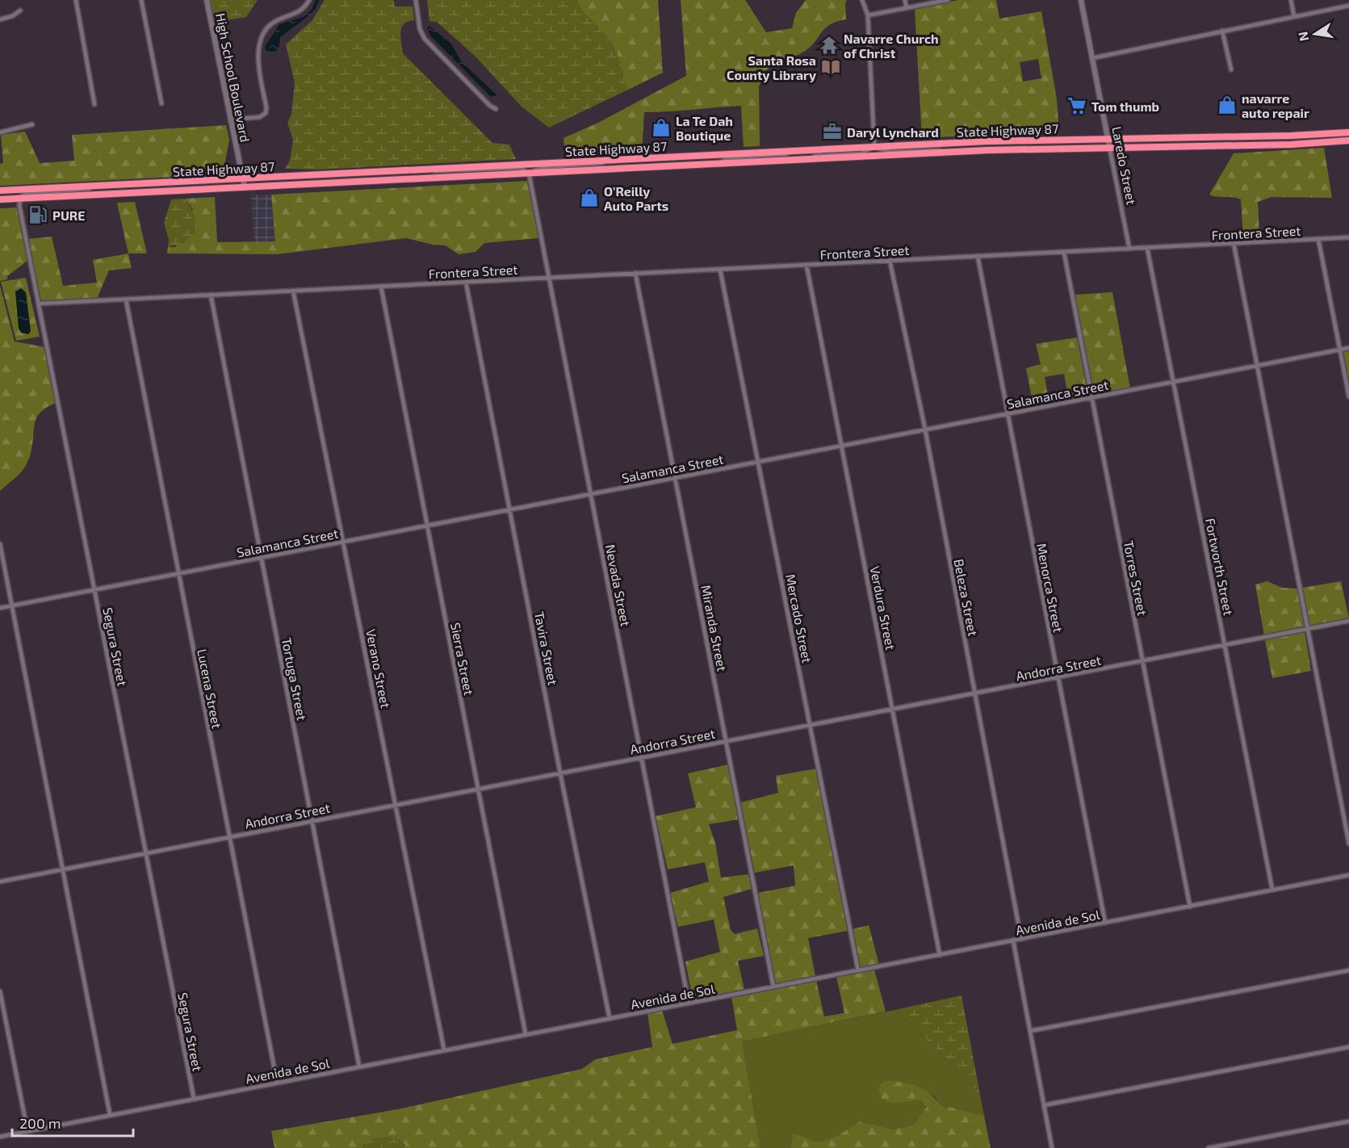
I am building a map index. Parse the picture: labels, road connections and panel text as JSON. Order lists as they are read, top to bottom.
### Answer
{
  "streets": {
    "highway": ["State Highway 87"],
    "street": [
      "High School Boulevard",
      "Laredo Street",
      "Frontera Street",
      "Salamanca Street",
      "Fortworth Street",
      "Torres Street",
      "Nevada Street",
      "Menorca Street",
      "Beleza Street",
      "Verdura Street",
      "Mercado Street",
      "Miranda Street",
      "Segura Street",
      "Tavira Street",
      "Sierra Street",
      "Andorra Street",
      "Verano Street",
      "Tortuga Street",
      "Lucena Street",
      "Avenida de Sol"
    ]
  },
  "crossings": [
    ["High School Boulevard", "State Highway 87"],
    ["State Highway 87", "Laredo Street"],
    ["Laredo Street", "Frontera Street"],
    ["Frontera Street", "Fortworth Street"],
    ["Frontera Street", "Torres Street"],
    ["Frontera Street", "Nevada Street"],
    ["Frontera Street", "Menorca Street"],
    ["Frontera Street", "Beleza Street"],
    ["Frontera Street", "Verdura Street"],
    ["Frontera Street", "Mercado Street"],
    ["Frontera Street", "Miranda Street"],
    ["Frontera Street", "Segura Street"],
    ["Frontera Street", "Tavira Street"],
    ["Frontera Street", "Sierra Street"],
    ["Frontera Street", "Verano Street"],
    ["Frontera Street", "Tortuga Street"],
    ["Frontera Street", "Lucena Street"],
    ["Salamanca Street", "Fortworth Street"],
    ["Salamanca Street", "Torres Street"],
    ["Salamanca Street", "Nevada Street"],
    ["Salamanca Street", "Menorca Street"],
    ["Salamanca Street", "Beleza Street"],
    ["Salamanca Street", "Verdura Street"],
    ["Salamanca Street", "Mercado Street"],
    ["Salamanca Street", "Miranda Street"],
    ["Salamanca Street", "Segura Street"],
    ["Salamanca Street", "Tavira Street"],
    ["Salamanca Street", "Sierra Street"],
    ["Salamanca Street", "Verano Street"],
    ["Salamanca Street", "Tortuga Street"],
    ["Salamanca Street", "Lucena Street"],
    ["Fortworth Street", "Andorra Street"],
    ["Fortworth Street", "Avenida de Sol"],
    ["Torres Street", "Andorra Street"],
    ["Torres Street", "Avenida de Sol"],
    ["Nevada Street", "Andorra Street"],
    ["Nevada Street", "Avenida de Sol"],
    ["Menorca Street", "Andorra Street"],
    ["Menorca Street", "Avenida de Sol"],
    ["Beleza Street", "Andorra Street"],
    ["Beleza Street", "Avenida de Sol"],
    ["Verdura Street", "Andorra Street"],
    ["Verdura Street", "Avenida de Sol"],
    ["Mercado Street", "Andorra Street"],
    ["Mercado Street", "Avenida de Sol"],
    ["Miranda Street", "Andorra Street"],
    ["Miranda Street", "Avenida de Sol"],
    ["Segura Street", "Andorra Street"],
    ["Segura Street", "Avenida de Sol"],
    ["Tavira Street", "Andorra Street"],
    ["Tavira Street", "Avenida de Sol"],
    ["Sierra Street", "Andorra Street"],
    ["Sierra Street", "Avenida de Sol"],
    ["Andorra Street", "Verano Street"],
    ["Andorra Street", "Tortuga Street"],
    ["Andorra Street", "Lucena Street"],
    ["Verano Street", "Avenida de Sol"],
    ["Tortuga Street", "Avenida de Sol"],
    ["Lucena Street", "Avenida de Sol"]
  ],
  "places": {
    "temple": ["Navarre Church of Christ"],
    "library": ["Santa Rosa County Library"],
    "shop": ["navarre auto repair", "La Te Dah Boutique", "O'Reilly Auto Parts"],
    "supermarket": ["Tom thumb"],
    "office": ["Daryl Lynchard"],
    "fuel station": ["PURE"]
  },
  "scale_bar": "200 m",
  "north": "left"
}
